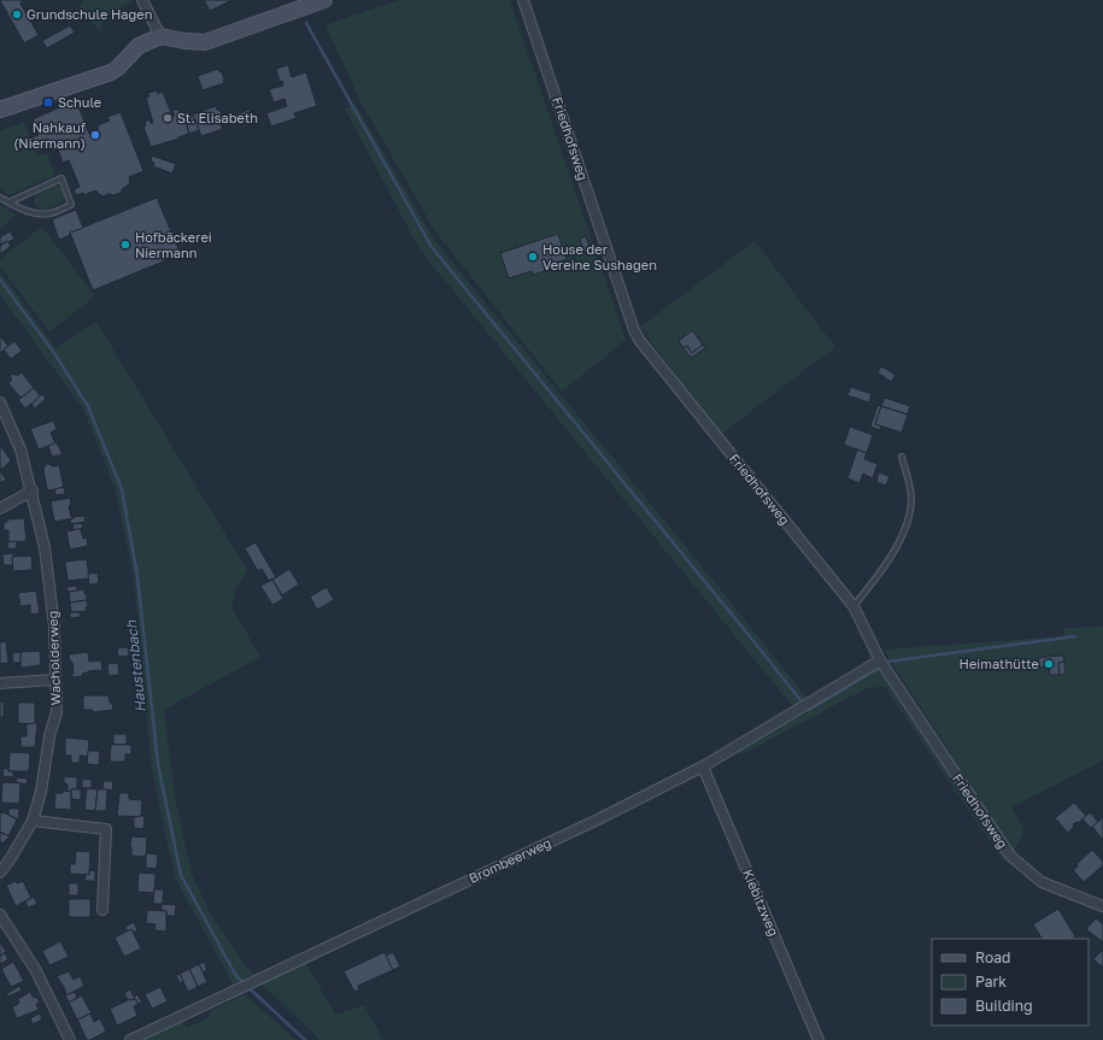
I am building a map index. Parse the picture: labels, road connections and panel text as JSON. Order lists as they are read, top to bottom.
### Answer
{
  "streets": {
    "street": [
      "Friedhofsweg",
      "Wacholderweg",
      "Brombeerweg",
      "Kiebitzweg"
    ]
  },
  "crossings": [
    ["Friedhofsweg", "Brombeerweg"],
    ["Brombeerweg", "Kiebitzweg"]
  ],
  "water": ["Haustenbach"],
  "places": {
    "other": [
      "Grundschule Hagen",
      "St. Elisabeth",
      "Nahkauf (Niermann)",
      "Hofbäckerei Niermann",
      "House der Vereine Sushagen",
      "Heimathütte"
    ],
    "transit": ["Schule"]
  },
  "legend": ["Road", "Park", "Building"]
}
